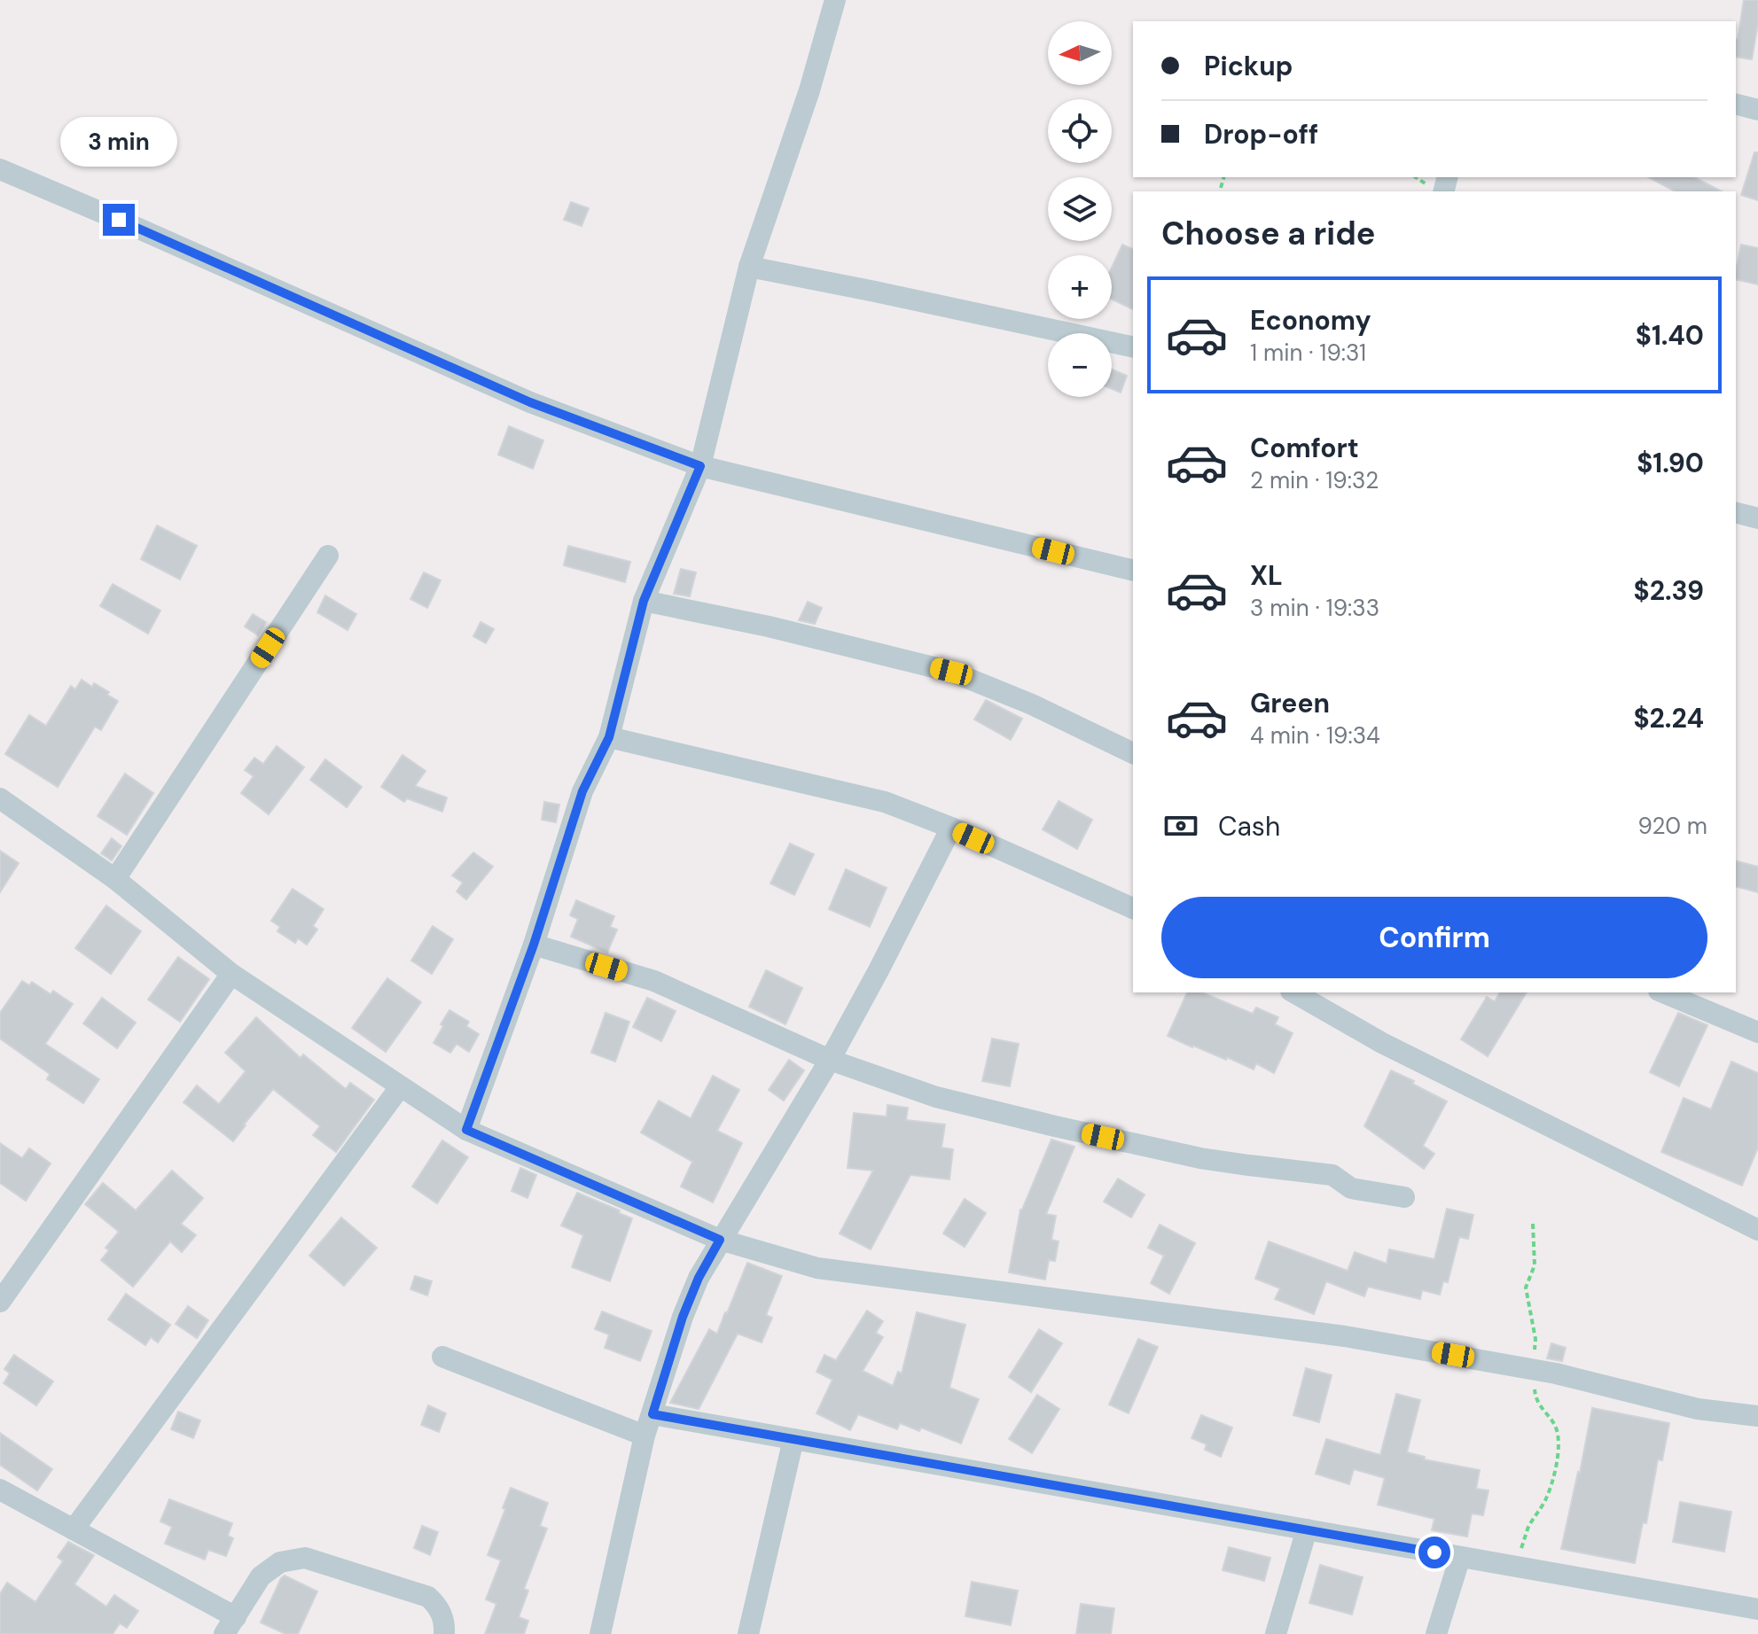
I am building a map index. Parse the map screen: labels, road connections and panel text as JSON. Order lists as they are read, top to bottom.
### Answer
{
  "north": "left",
  "page": {
    "map_buttons": ["+", "−"],
    "banner": ["Pickup", "Drop-off"],
    "bubble": "3 min",
    "heading": "Choose a ride",
    "list": [
      {
        "name": "Economy",
        "note": "1 min · 19:31",
        "value": "$1.40"
      },
      {
        "name": "Comfort",
        "note": "2 min · 19:32",
        "value": "$1.90"
      },
      {
        "name": "XL",
        "note": "3 min · 19:33",
        "value": "$2.39"
      },
      {
        "name": "Green",
        "note": "4 min · 19:34",
        "value": "$2.24"
      }
    ],
    "pay": ["Cash", "920 m"],
    "buttons": "Confirm"
  }
}
